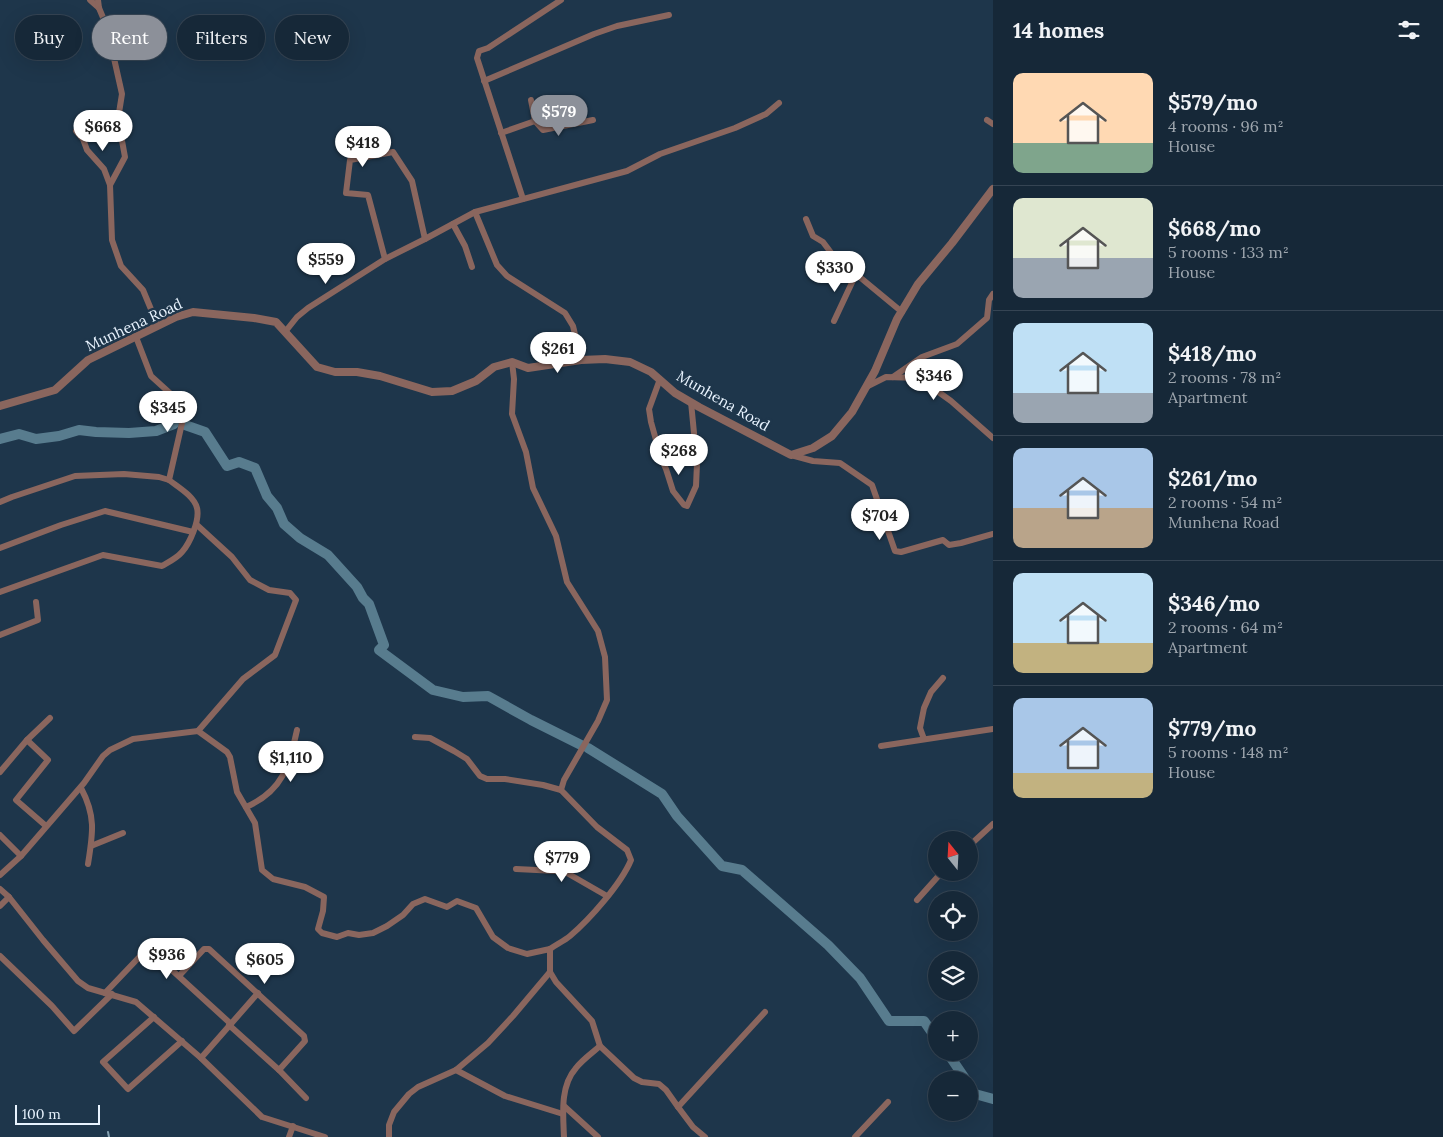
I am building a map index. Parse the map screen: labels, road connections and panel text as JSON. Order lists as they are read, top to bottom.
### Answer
{
  "streets": {
    "street": ["Munhena Road"]
  },
  "scale_bar": "100 m",
  "north": "top",
  "page": {
    "heading": "14 homes",
    "chip": [
      "Buy",
      "Rent",
      "Filters",
      "New"
    ],
    "list": [
      {
        "name": "$579/mo",
        "note": "4 rooms · 96 m² · House"
      },
      {
        "name": "$668/mo",
        "note": "5 rooms · 133 m² · House"
      },
      {
        "name": "$418/mo",
        "note": "2 rooms · 78 m² · Apartment"
      },
      {
        "name": "$261/mo",
        "note": "2 rooms · 54 m² · Munhena Road"
      },
      {
        "name": "$346/mo",
        "note": "2 rooms · 64 m² · Apartment"
      },
      {
        "name": "$779/mo",
        "note": "5 rooms · 148 m² · House"
      }
    ],
    "price": [
      "$579",
      "$668",
      "$418",
      "$559",
      "$330",
      "$261",
      "$346",
      "$345",
      "$268",
      "$704",
      "$1,110",
      "$779",
      "$936",
      "$605"
    ],
    "map_buttons": ["+", "−"],
    "scale": "100 m"
  }
}
